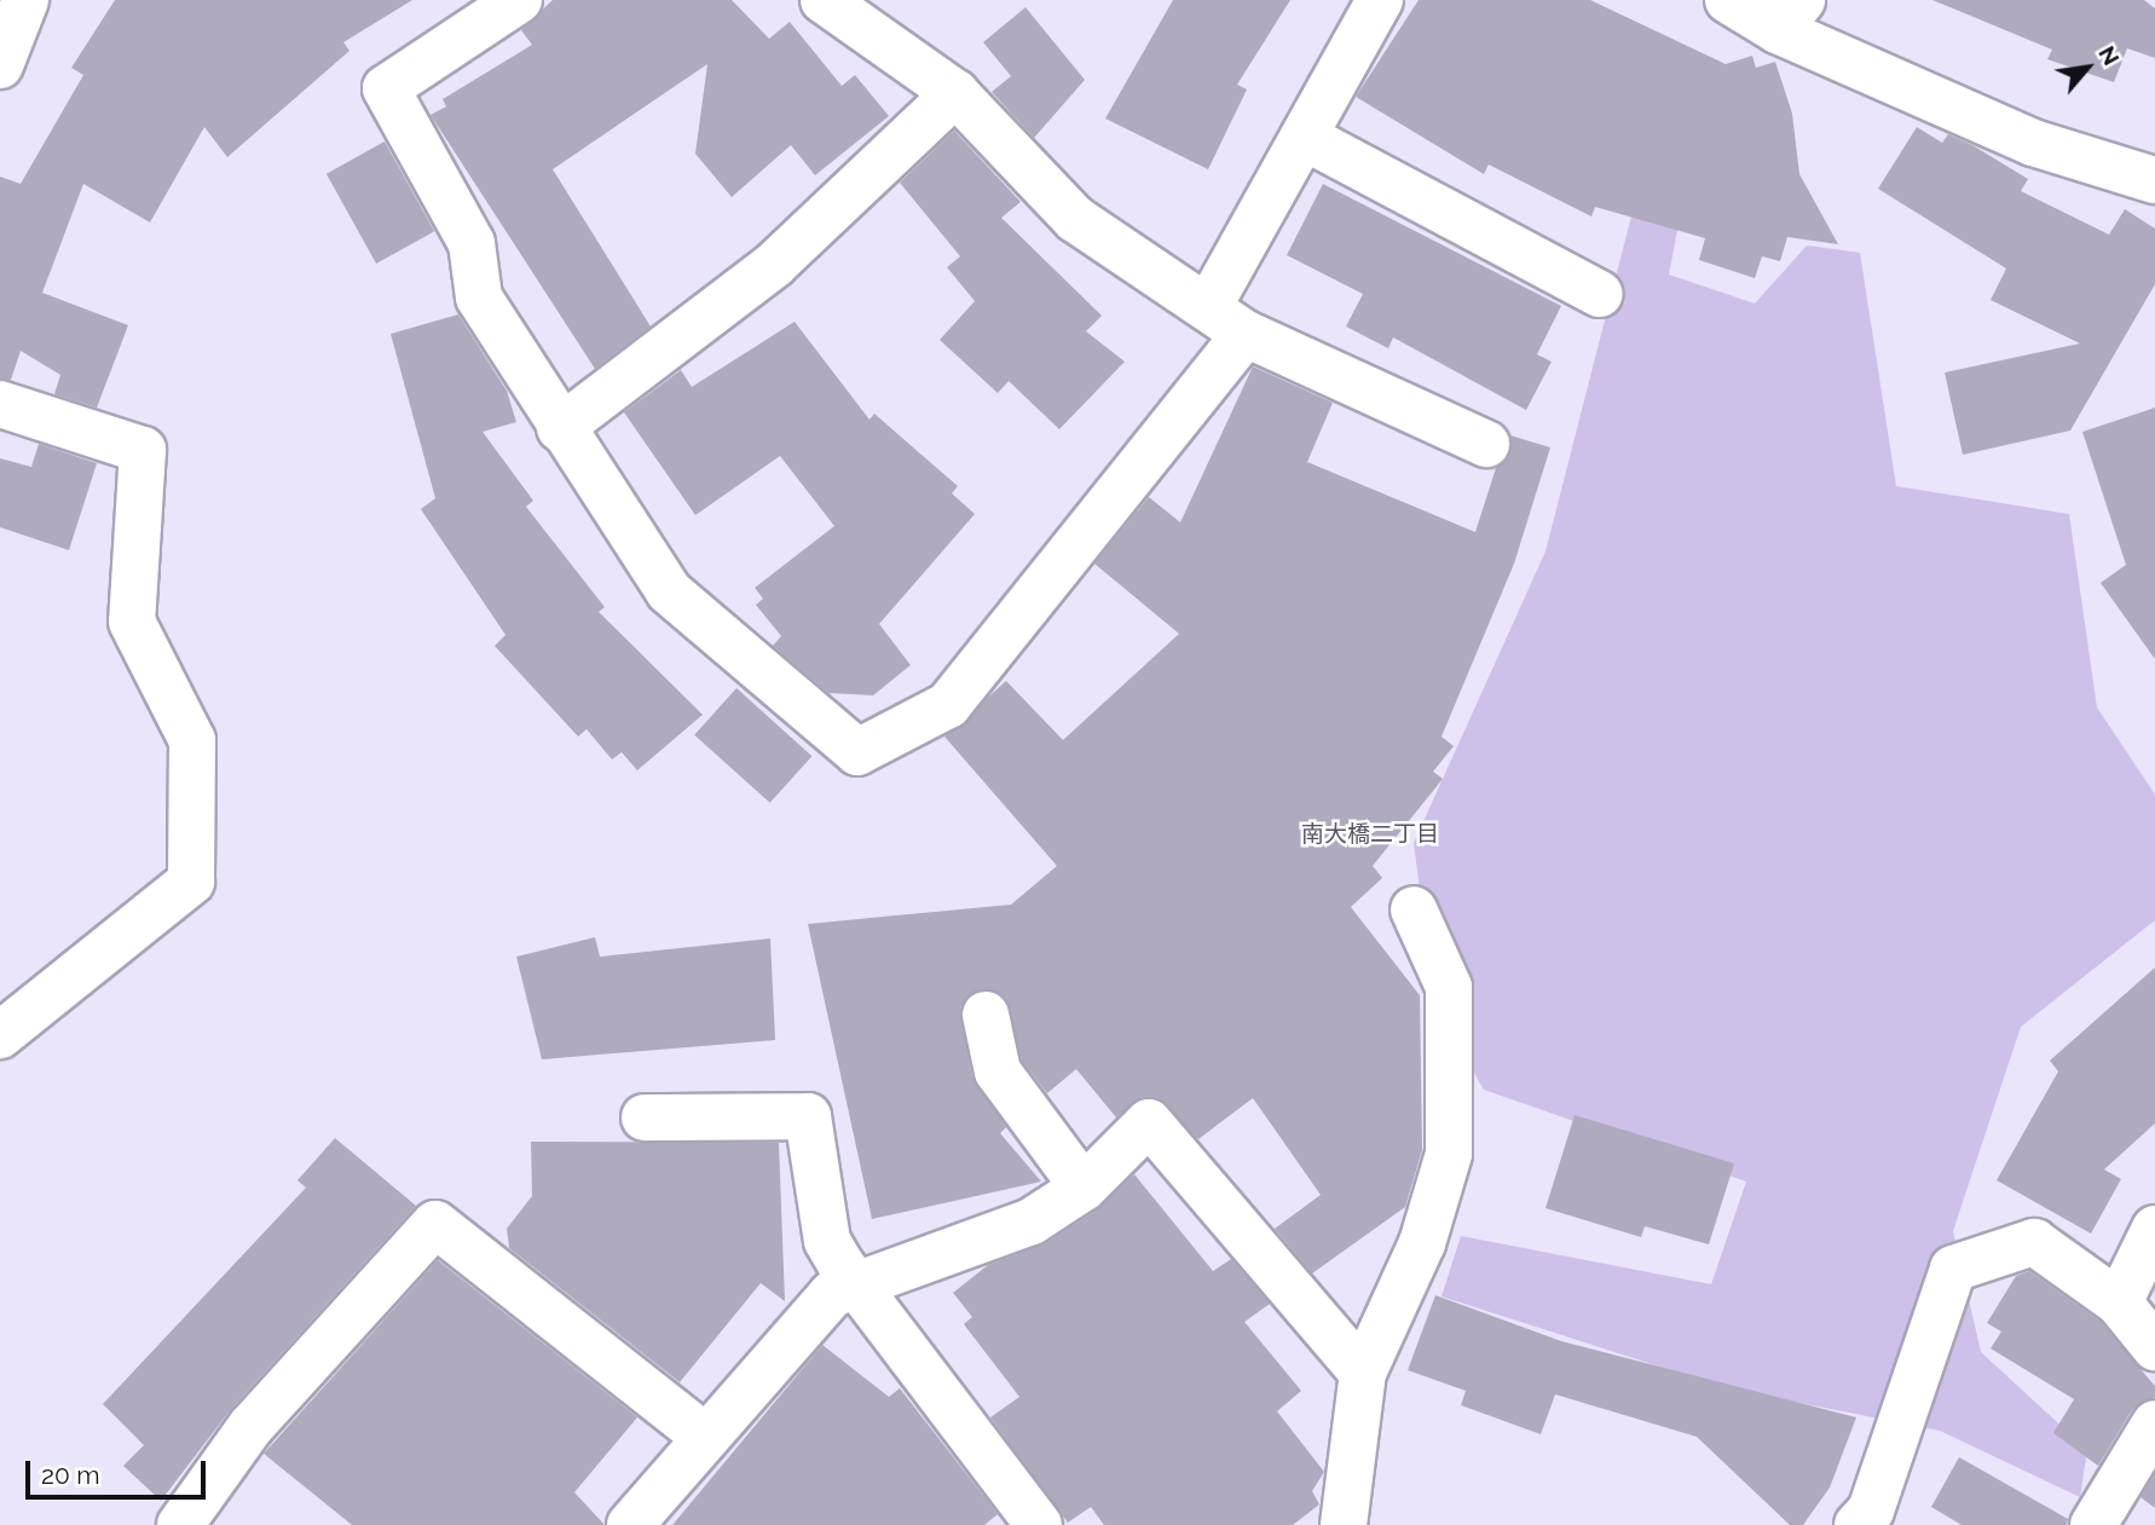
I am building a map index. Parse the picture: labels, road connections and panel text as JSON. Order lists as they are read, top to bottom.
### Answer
{
  "districts": ["南大橋二丁目"],
  "scale_bar": "20 m",
  "north": "top right"
}
